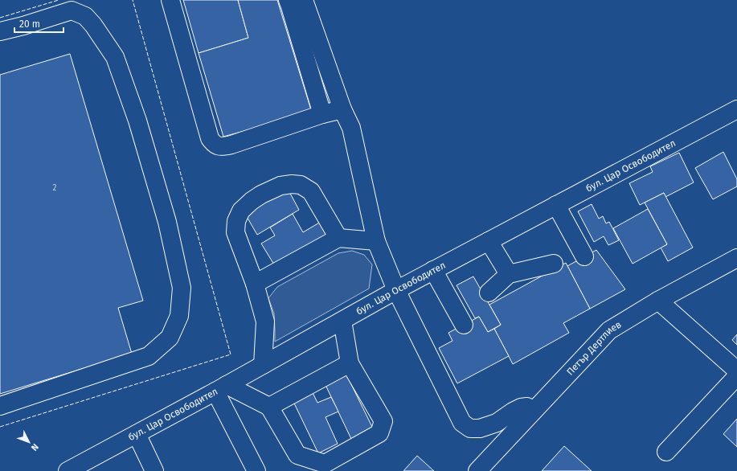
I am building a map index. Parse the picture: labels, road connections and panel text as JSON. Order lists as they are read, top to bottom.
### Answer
{
  "streets": {
    "main road": ["бул. Цар Освободител", "Петър Дертлиев"]
  },
  "house_numbers": ["2"],
  "scale_bar": "20 m",
  "north": "bottom right"
}
